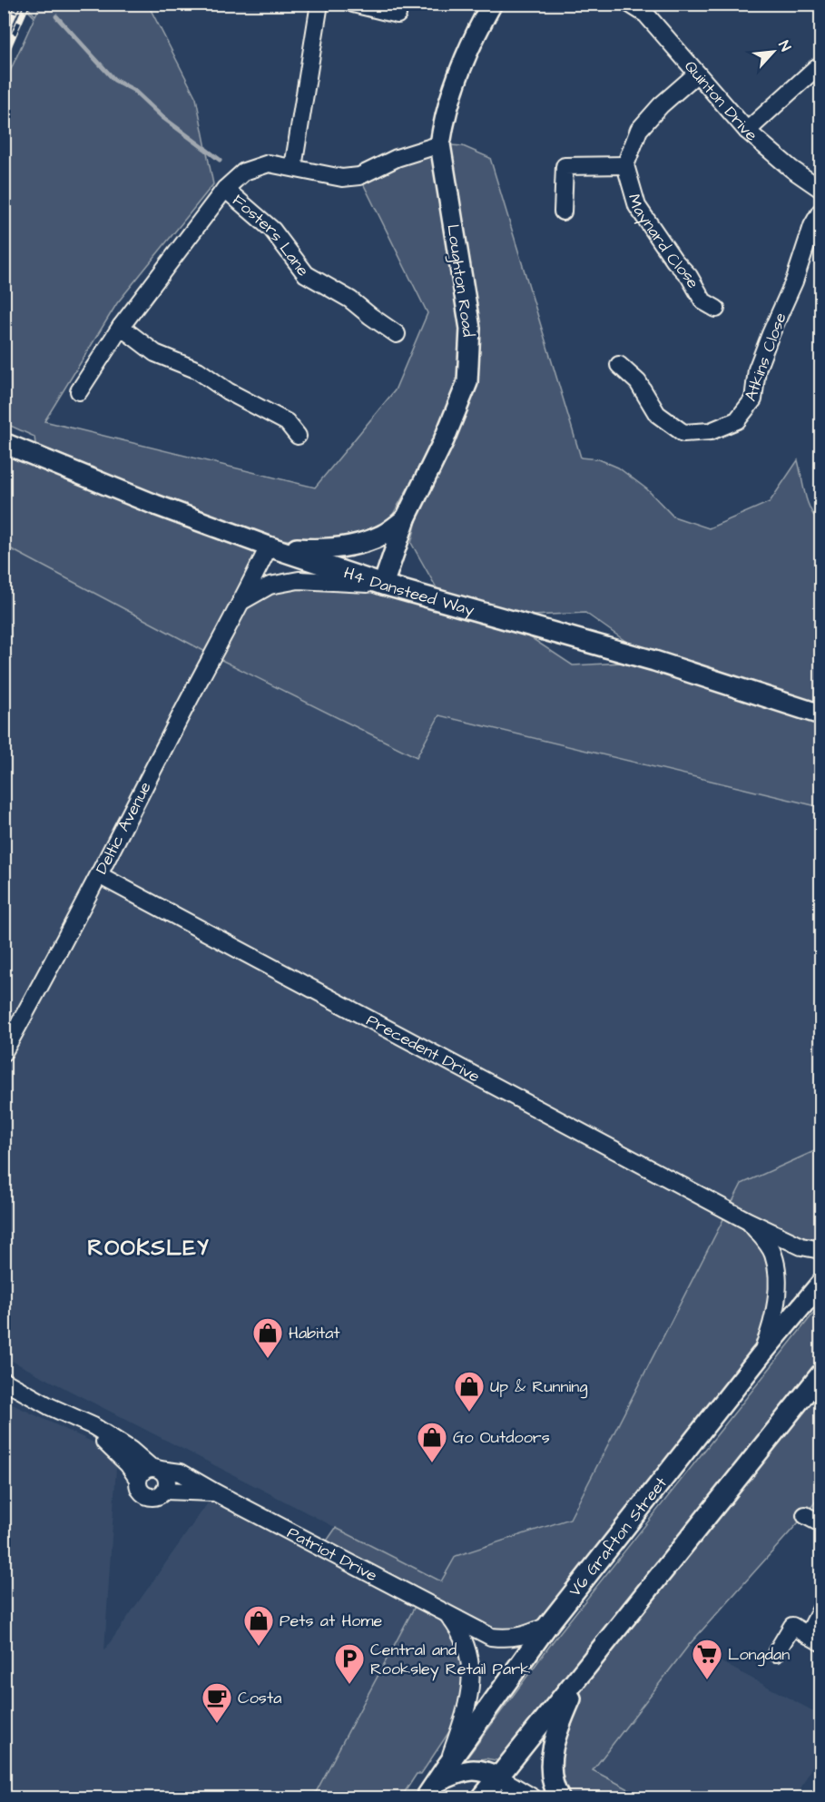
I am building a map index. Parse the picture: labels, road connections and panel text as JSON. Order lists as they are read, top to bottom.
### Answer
{
  "streets": {
    "street": [
      "Quinton Drive",
      "Fosters Lane",
      "Maynard Close",
      "Loughton Road",
      "Atkins Close",
      "H4 Dansteed Way",
      "Deltic Avenue",
      "Precedent Drive",
      "V6 Grafton Street",
      "Patriot Drive"
    ]
  },
  "crossings": [
    ["Fosters Lane", "Loughton Road"],
    ["Loughton Road", "H4 Dansteed Way"],
    ["H4 Dansteed Way", "Deltic Avenue"],
    ["Deltic Avenue", "Precedent Drive"],
    ["Precedent Drive", "V6 Grafton Street"],
    ["V6 Grafton Street", "Patriot Drive"]
  ],
  "districts": ["ROOKSLEY"],
  "places": {
    "shop": [
      "Habitat",
      "Up & Running",
      "Go Outdoors",
      "Pets at Home"
    ],
    "supermarket": ["Longdan"],
    "parking": ["Central and Rooksley Retail Park"],
    "cafe": ["Costa"]
  },
  "north": "top right"
}
